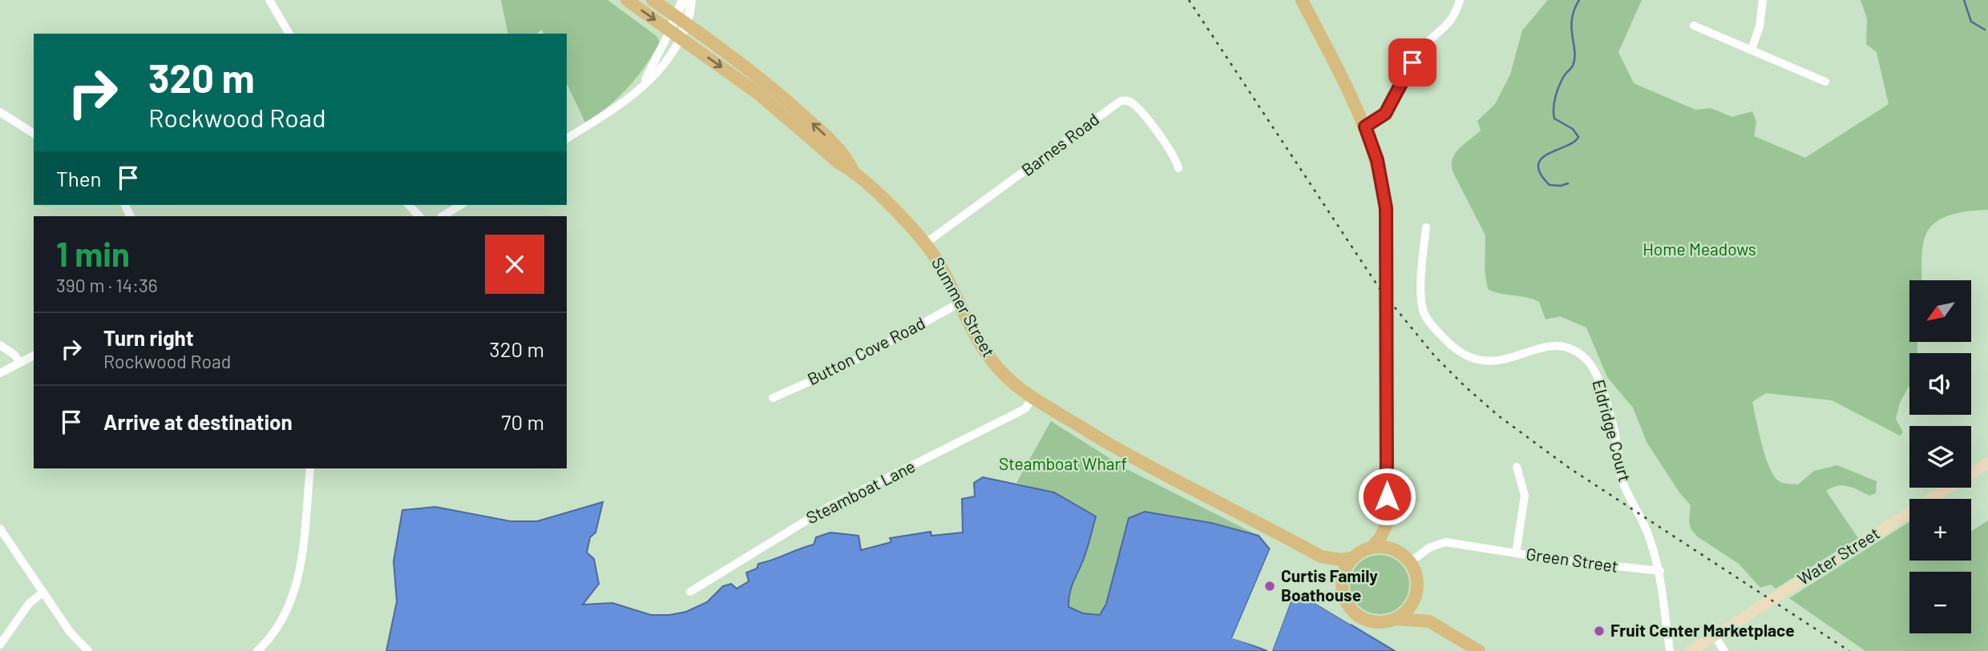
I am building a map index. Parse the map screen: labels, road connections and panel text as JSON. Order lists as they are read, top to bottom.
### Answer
{
  "streets": {
    "main road": ["Summer Street", "Water Street"],
    "street": [
      "Barnes Road",
      "Button Cove Road",
      "Eldridge Court",
      "Steamboat Lane",
      "Green Street"
    ]
  },
  "crossings": [
    ["Barnes Road", "Summer Street"],
    ["Summer Street", "Button Cove Road"],
    ["Summer Street", "Steamboat Lane"],
    ["Summer Street", "Green Street"],
    ["Eldridge Court", "Green Street"]
  ],
  "parks": ["Home Meadows", "Steamboat Wharf"],
  "places": ["Curtis Family Boathouse", "Fruit Center Marketplace"],
  "north": "bottom left",
  "page": {
    "turn": ["320 m", "Rockwood Road"],
    "then": "Then",
    "heading": ["1 min", "390 m · 14:36"],
    "map_buttons": ["+", "−"],
    "list": [
      {
        "name": "Turn right",
        "note": "Rockwood Road",
        "value": "320 m"
      },
      {
        "name": "Arrive at destination",
        "value": "70 m"
      }
    ]
  }
}
